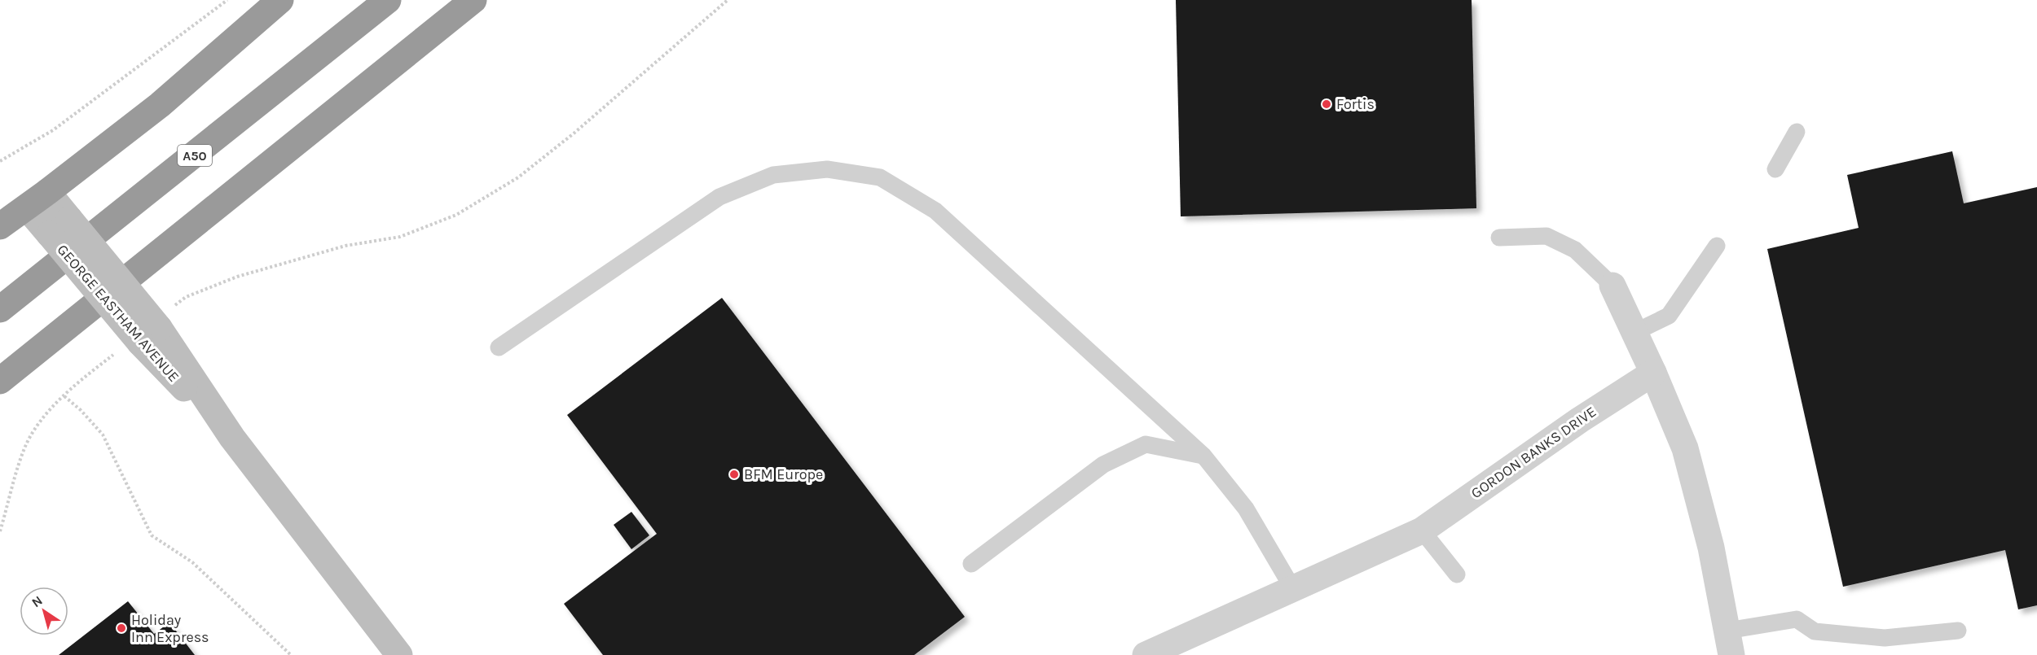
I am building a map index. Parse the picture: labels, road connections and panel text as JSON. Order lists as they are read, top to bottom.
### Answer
{
  "streets": {
    "highway": ["A50"],
    "main road": ["GEORGE EASTHAM AVENUE"],
    "street": ["GORDON BANKS DRIVE"]
  },
  "places": ["Fortis", "BFM Europe", "Holiday Inn Express"],
  "north": "top left"
}
